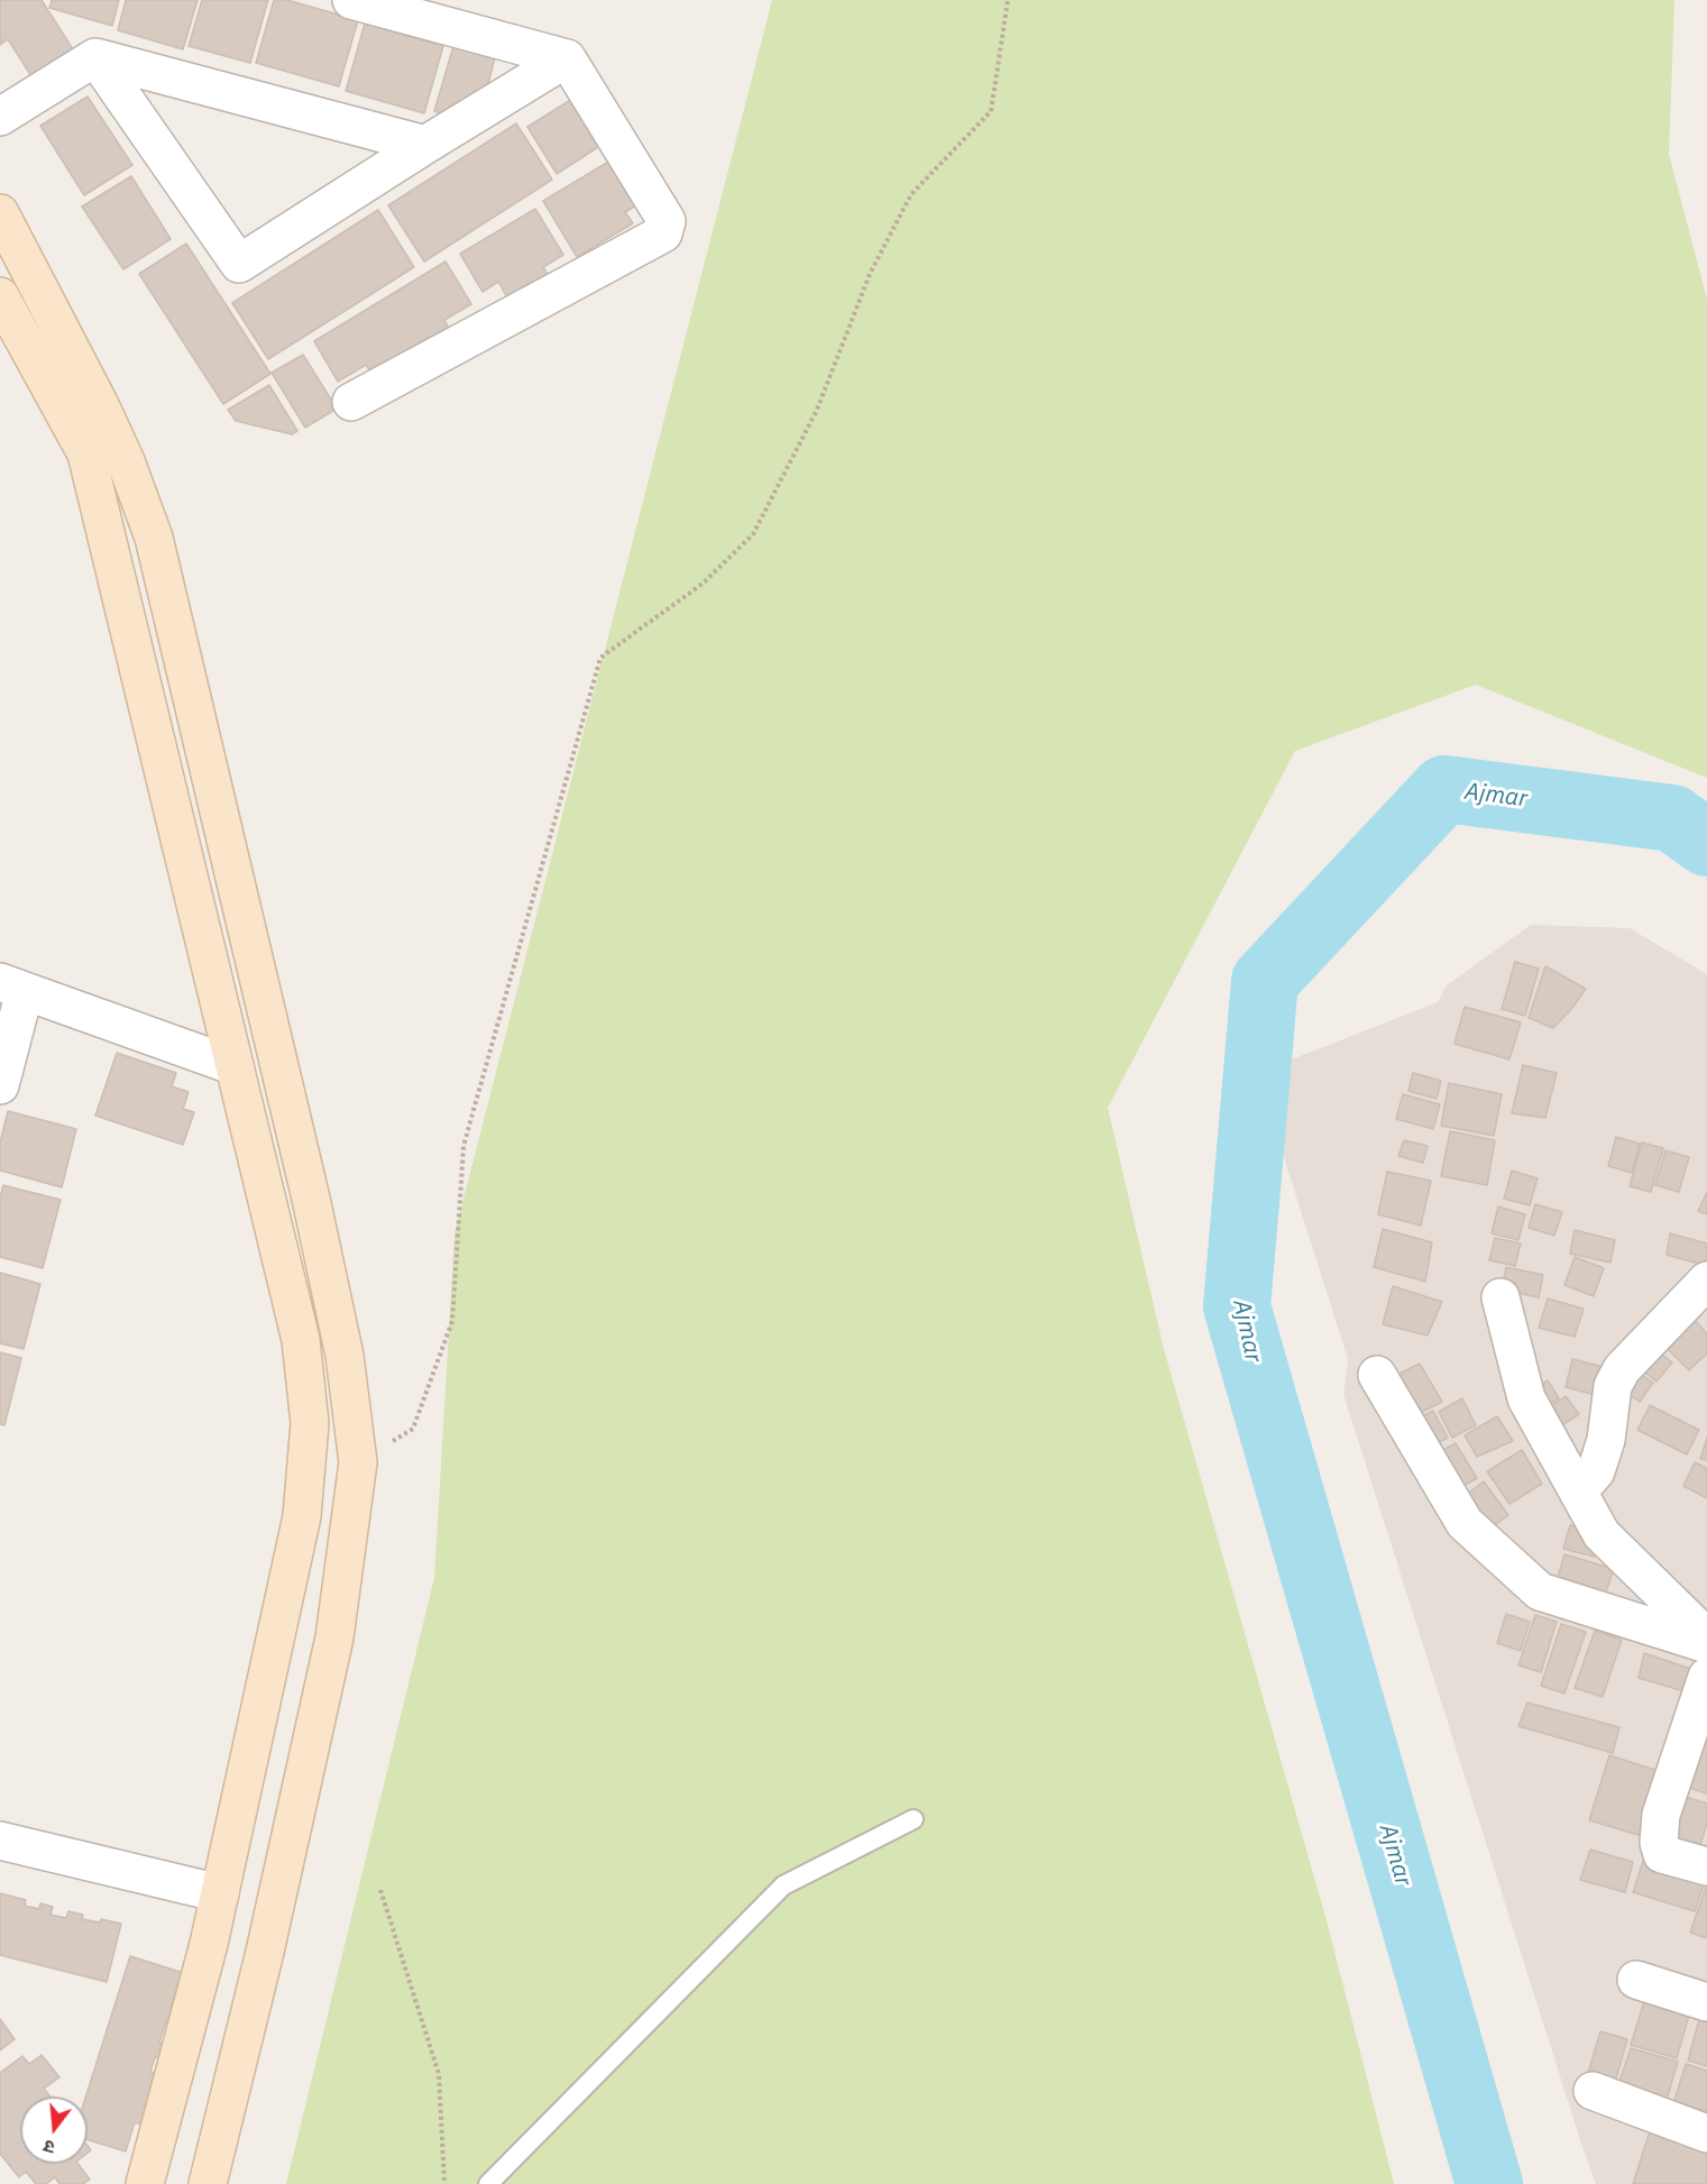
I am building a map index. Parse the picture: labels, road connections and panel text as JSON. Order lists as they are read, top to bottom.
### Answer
{
  "water": ["Ajmar"],
  "north": "bottom"
}
